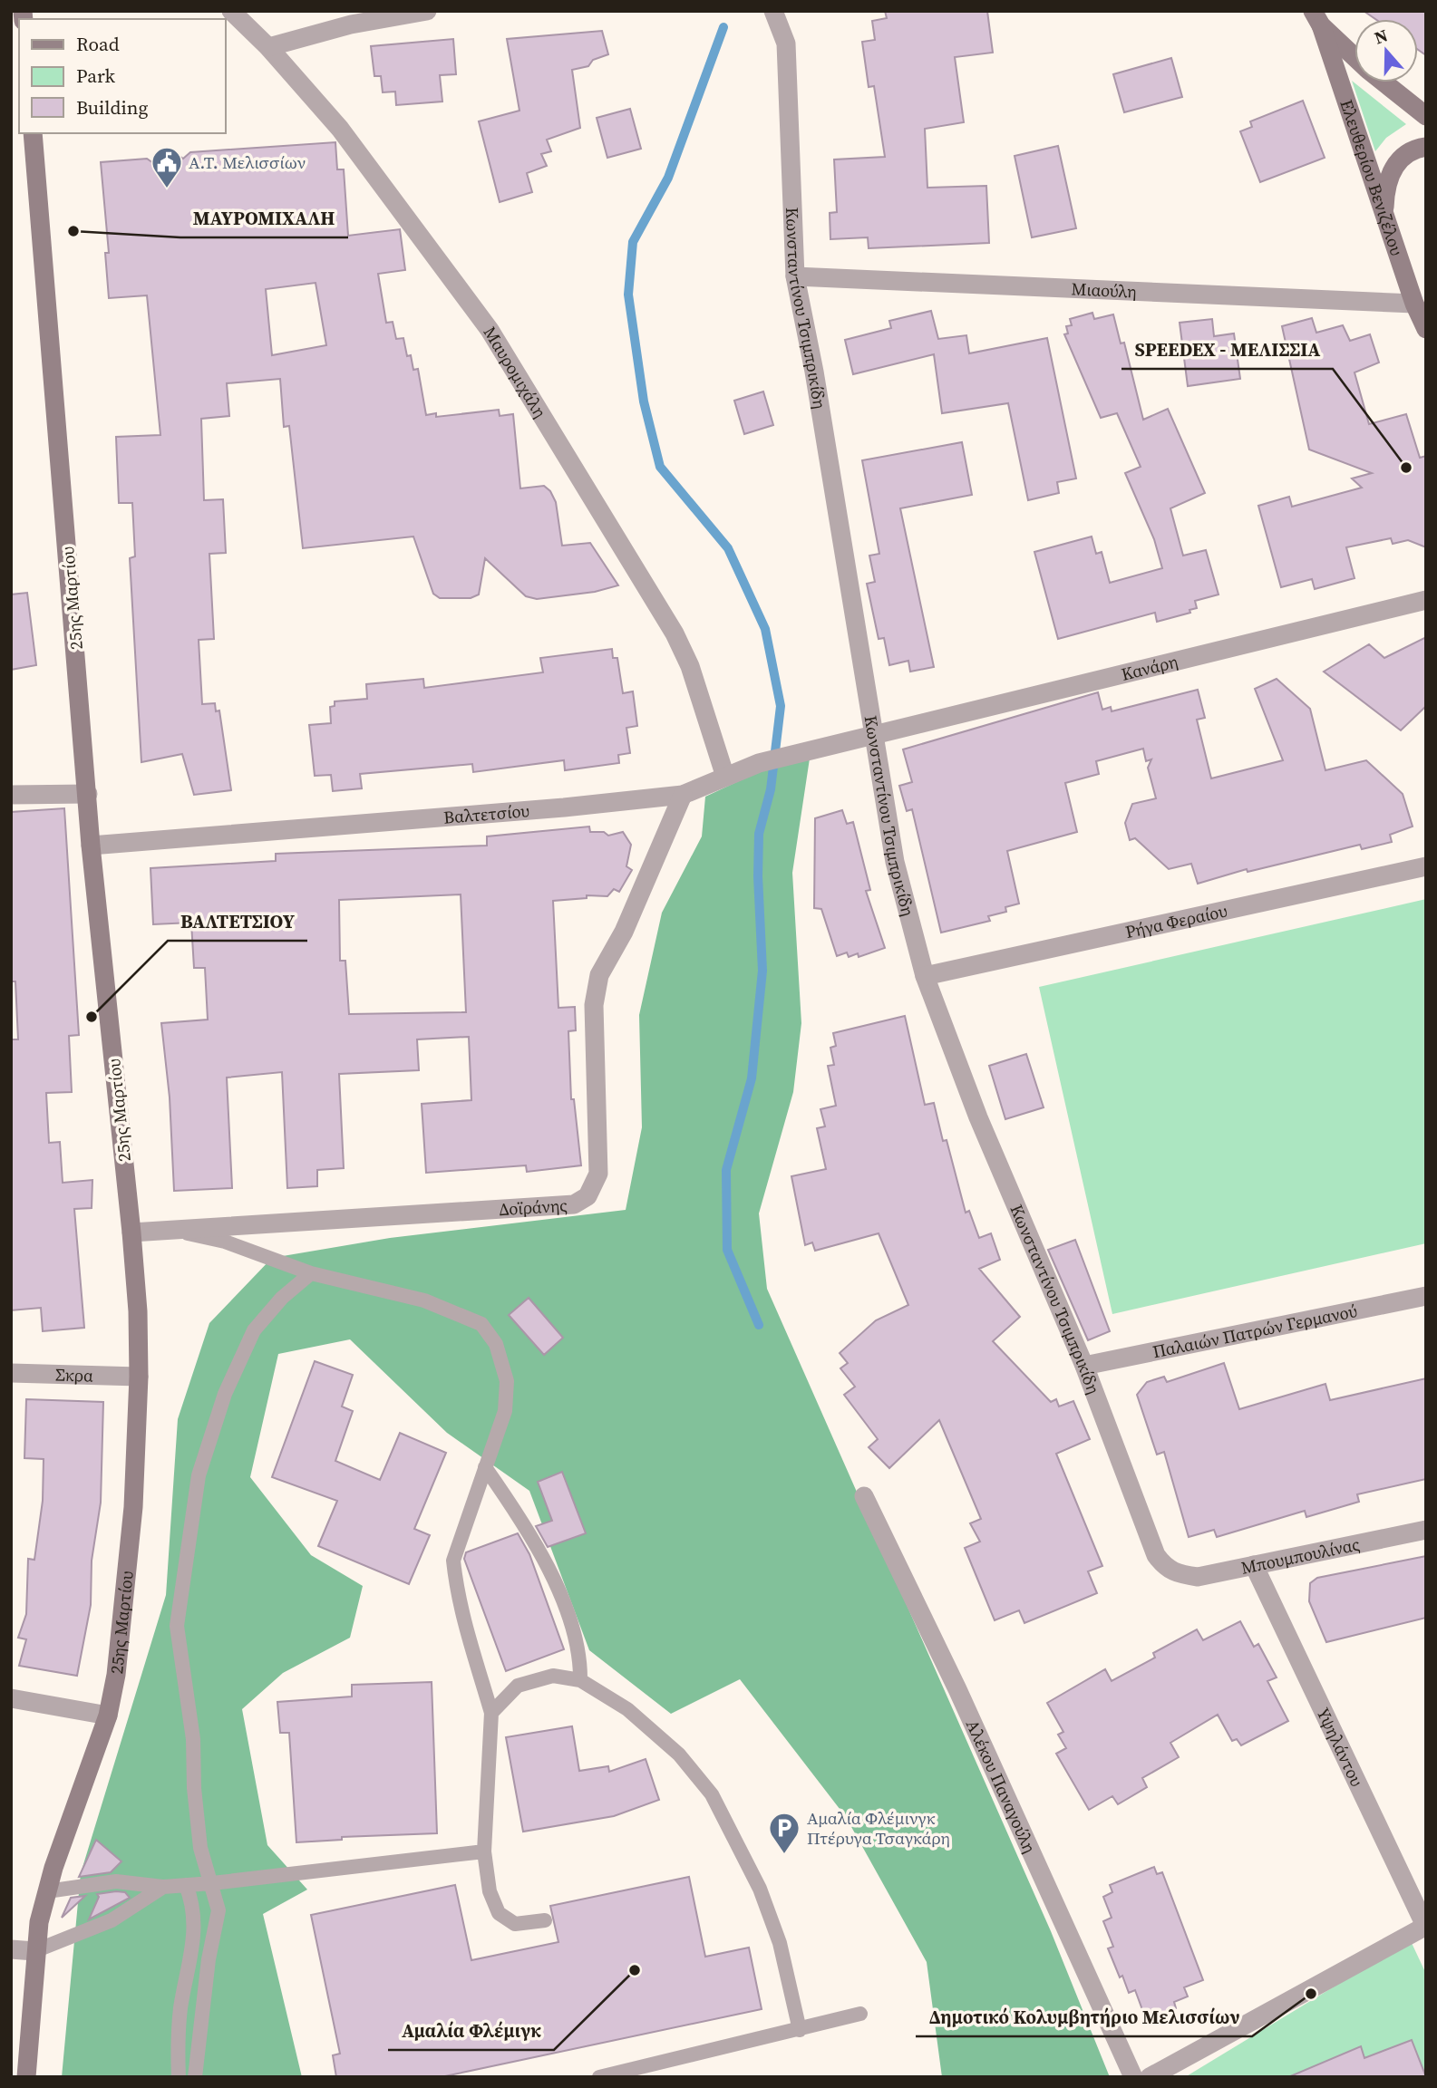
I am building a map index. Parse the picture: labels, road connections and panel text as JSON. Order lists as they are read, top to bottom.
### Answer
{
  "streets": {
    "street": [
      "Ελευθερίου Βενιζέλου",
      "Μιαούλη",
      "Κωνσταντίνου Τσιμπρικίδη",
      "Μαυρομιχάλη",
      "25ης Μαρτίου",
      "Κανάρη",
      "Βαλτετσίου",
      "Ρήγα Φεραίου",
      "Δοϊράνης",
      "Παλαιών Πατρών Γερμανού",
      "Σκρα",
      "Μπουμπουλίνας",
      "Υψηλάντου",
      "Αλέκου Παναγούλη"
    ]
  },
  "crossings": [
    ["Ελευθερίου Βενιζέλου", "Μιαούλη"],
    ["Μιαούλη", "Κωνσταντίνου Τσιμπρικίδη"],
    ["Κωνσταντίνου Τσιμπρικίδη", "Κανάρη"],
    ["Κωνσταντίνου Τσιμπρικίδη", "Βαλτετσίου"],
    ["Κωνσταντίνου Τσιμπρικίδη", "Ρήγα Φεραίου"],
    ["Κωνσταντίνου Τσιμπρικίδη", "Παλαιών Πατρών Γερμανού"],
    ["Κωνσταντίνου Τσιμπρικίδη", "Μπουμπουλίνας"],
    ["Μαυρομιχάλη", "Βαλτετσίου"],
    ["25ης Μαρτίου", "Βαλτετσίου"],
    ["25ης Μαρτίου", "Δοϊράνης"],
    ["25ης Μαρτίου", "Σκρα"],
    ["Κανάρη", "Βαλτετσίου"],
    ["Βαλτετσίου", "Δοϊράνης"],
    ["Μπουμπουλίνας", "Υψηλάντου"]
  ],
  "places": {
    "public building": ["Α.Τ. Μελισσίων"],
    "other": [
      "ΜΑΥΡΟΜΙΧΑΛΗ",
      "SPEEDEX - ΜΕΛΙΣΣΙΑ",
      "ΒΑΛΤΕΤΣΙΟΥ",
      "Αμαλία Φλέμιγκ",
      "Δημοτικό Κολυμβητήριο Μελισσίων"
    ],
    "parking": ["Αμαλία Φλέμινγκ Πτέρυγα Τσαγκάρη"]
  },
  "legend": ["Road", "Park", "Building"],
  "north": "top"
}
